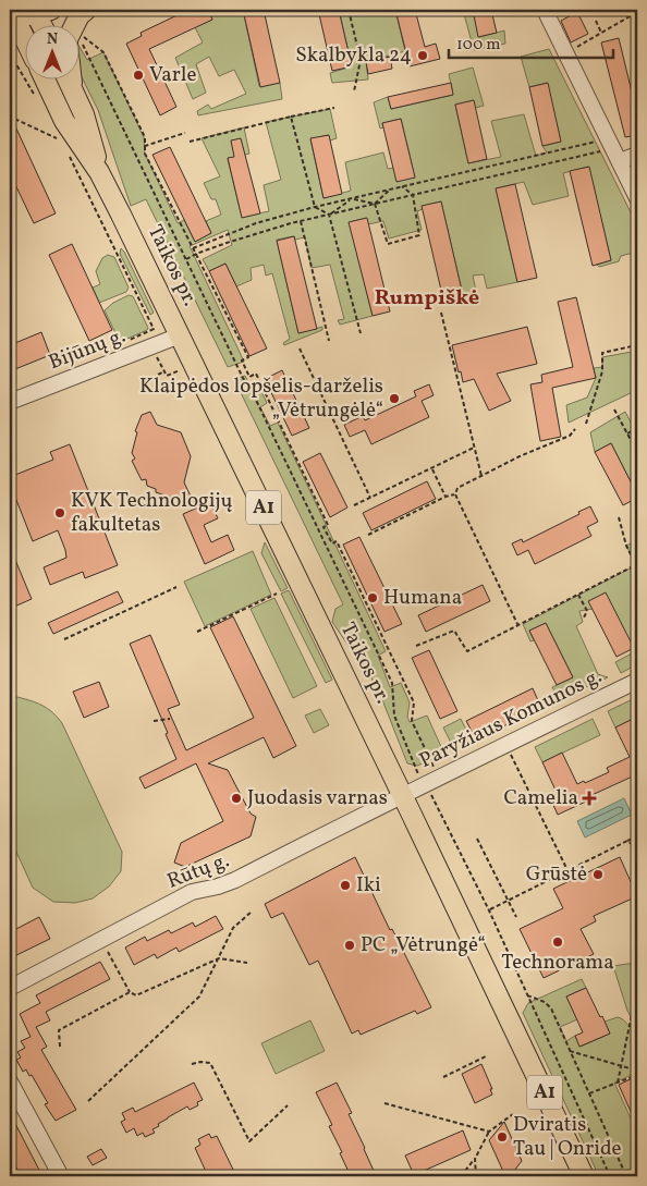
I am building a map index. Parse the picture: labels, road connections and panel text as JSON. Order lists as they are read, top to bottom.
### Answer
{
  "streets": {
    "main road": ["Taikos pr.", "A1"],
    "street": ["Bijūnų g.", "Paryžiaus Komunos g.", "Rūtų g."]
  },
  "crossings": [
    ["Taikos pr.", "Bijūnų g."],
    ["Taikos pr.", "Paryžiaus Komunos g."],
    ["Taikos pr.", "Rūtų g."],
    ["Paryžiaus Komunos g.", "Rūtų g."]
  ],
  "districts": ["Rumpiškė"],
  "places": {
    "other": [
      "Skalbykla 24",
      "Varle",
      "Klaipėdos lopšelis-darželis „Vėtrungėlė“",
      "KVK Technologijų fakultetas",
      "Humana",
      "Juodasis varnas",
      "Grūstė",
      "Iki",
      "Technorama",
      "PC „Vėtrungė“",
      "Dviratis Tau | Onride"
    ],
    "health": ["Camelia"]
  },
  "scale_bar": "100 m",
  "north": "top"
}
